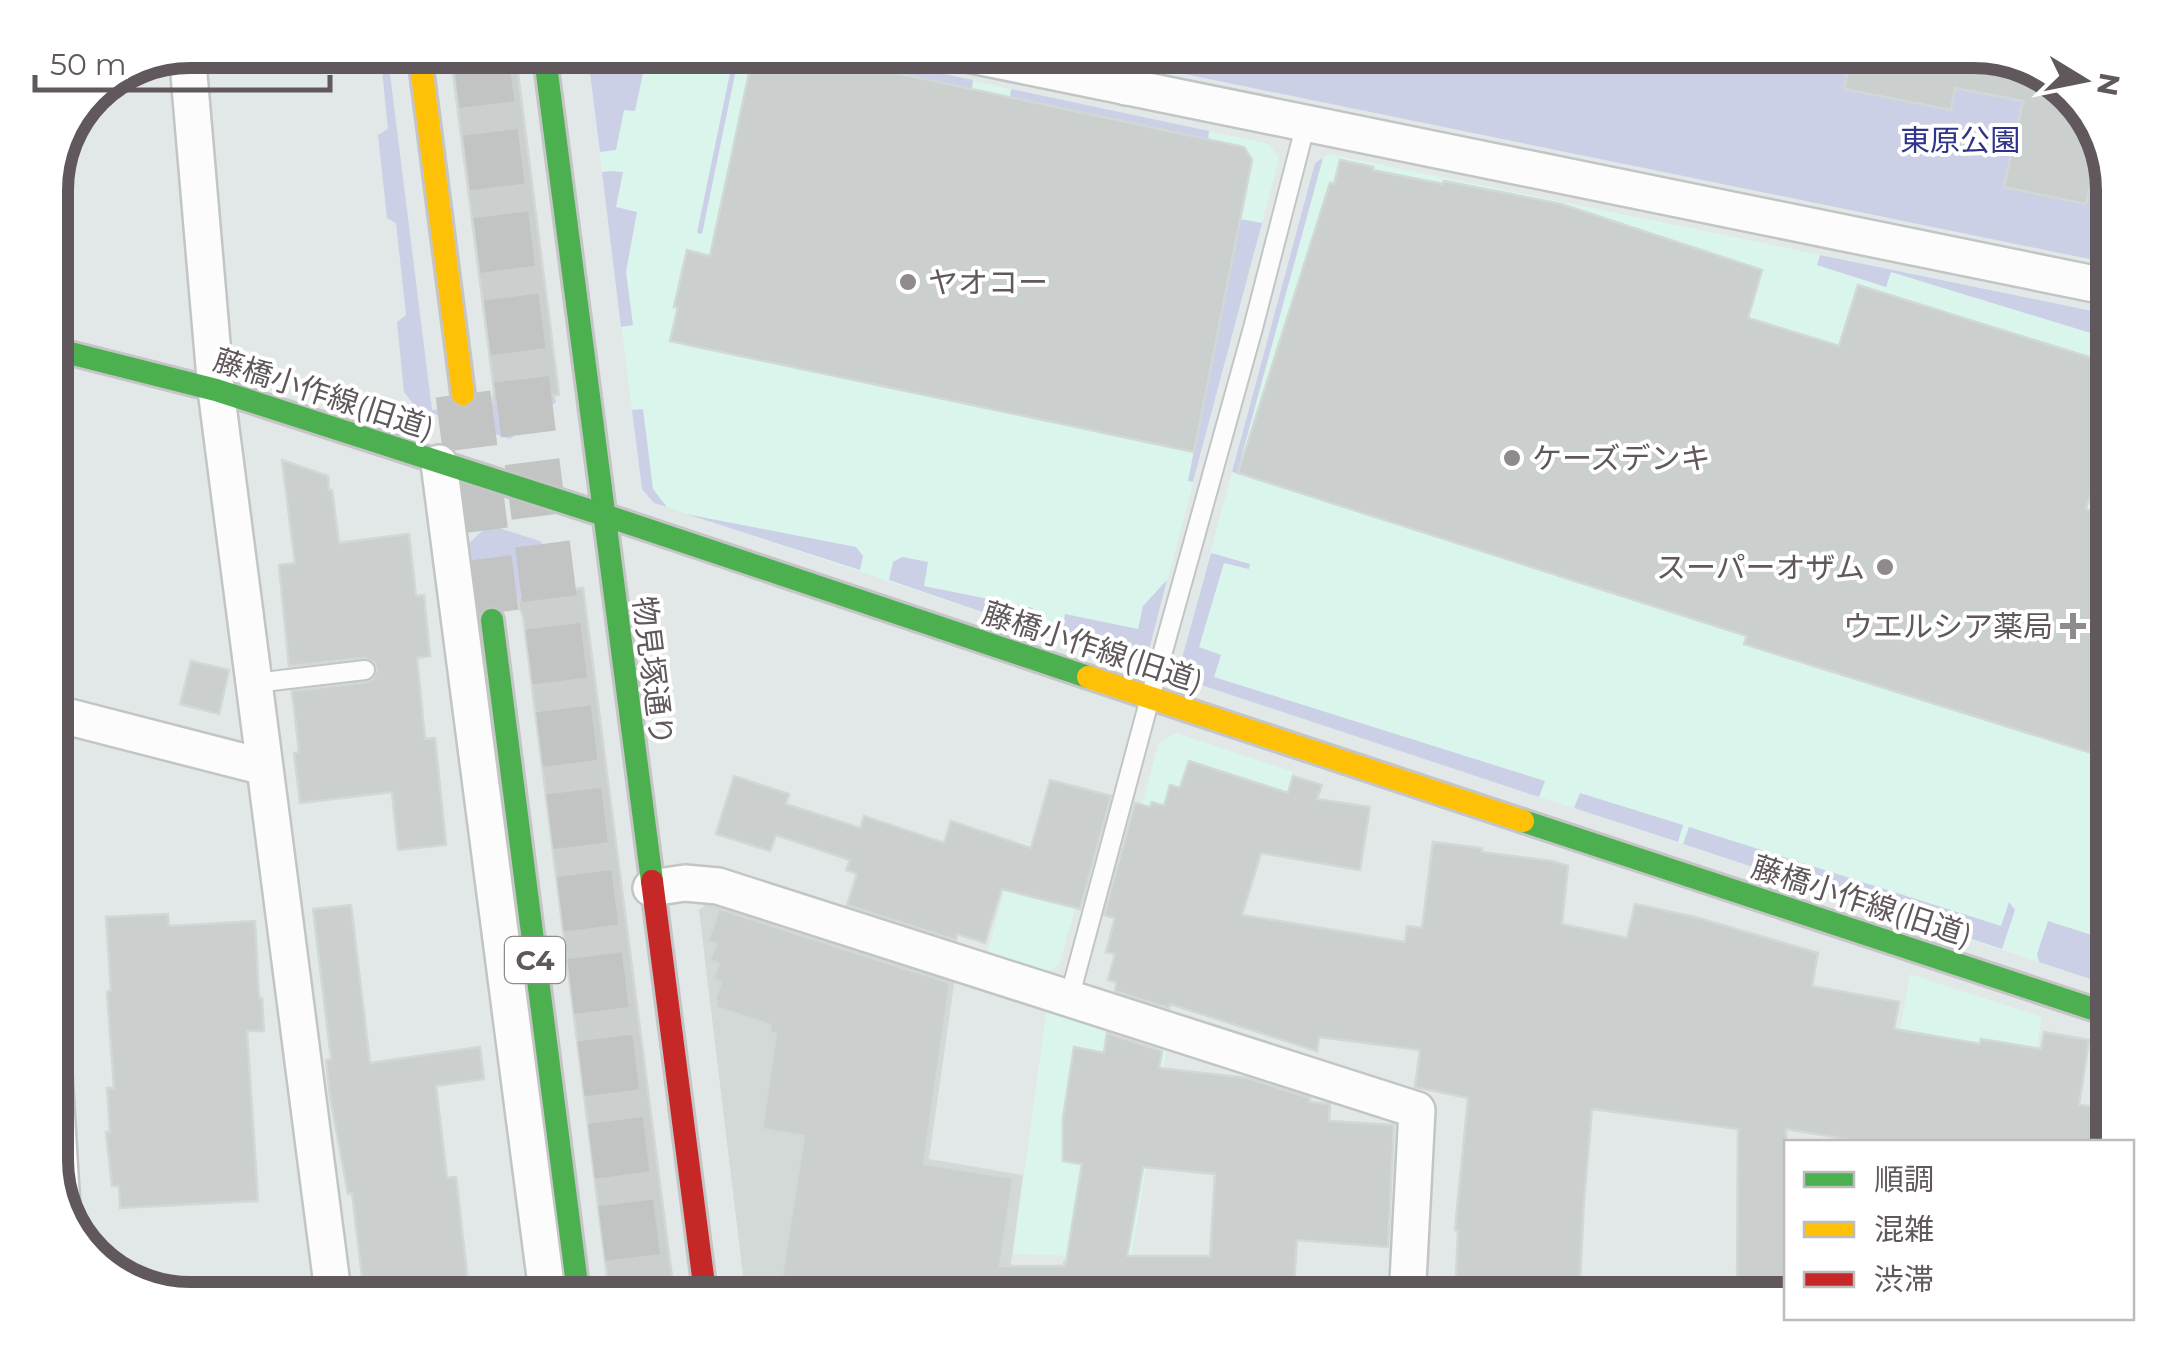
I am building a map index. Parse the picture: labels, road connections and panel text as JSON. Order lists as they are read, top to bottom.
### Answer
{
  "streets": {
    "main road": ["藤橋小作線(旧道)", "物見塚通り", "C4"]
  },
  "crossings": [
    ["藤橋小作線(旧道)", "物見塚通り"]
  ],
  "parks": ["東原公園"],
  "places": {
    "other": ["ヤオコー", "ケーズデンキ", "スーパーオザム"],
    "health": ["ウエルシア薬局"]
  },
  "legend": ["順調", "混雑", "渋滞"],
  "scale_bar": "50 m",
  "north": "right"
}
